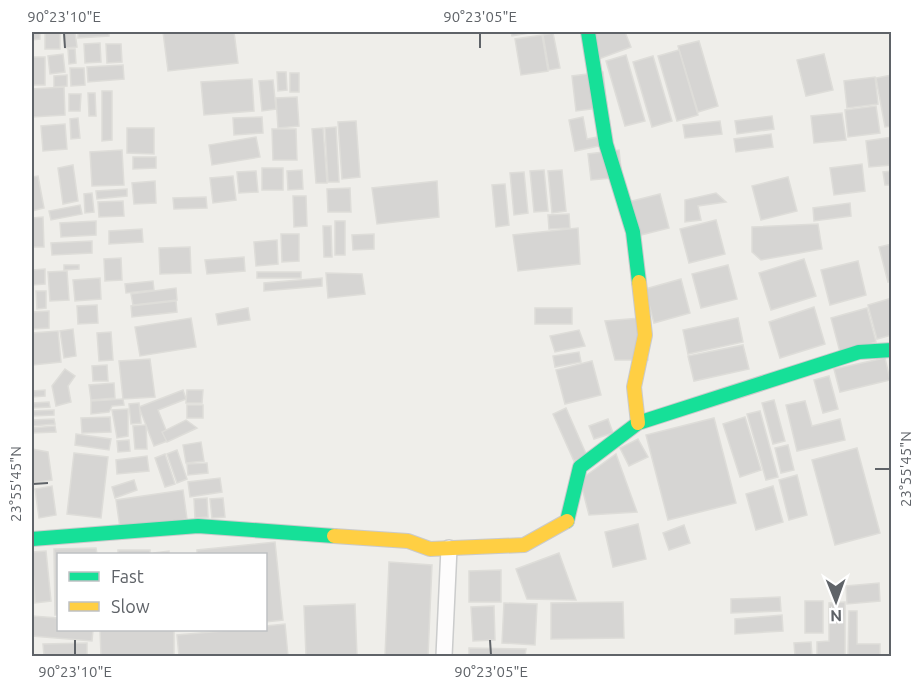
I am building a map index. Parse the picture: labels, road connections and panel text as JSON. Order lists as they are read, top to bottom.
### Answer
{
  "legend": ["Fast", "Slow"],
  "north": "bottom",
  "coordinates": ["90°23'10\"E", "90°23'05\"E", "23°55'45\"N"]
}
